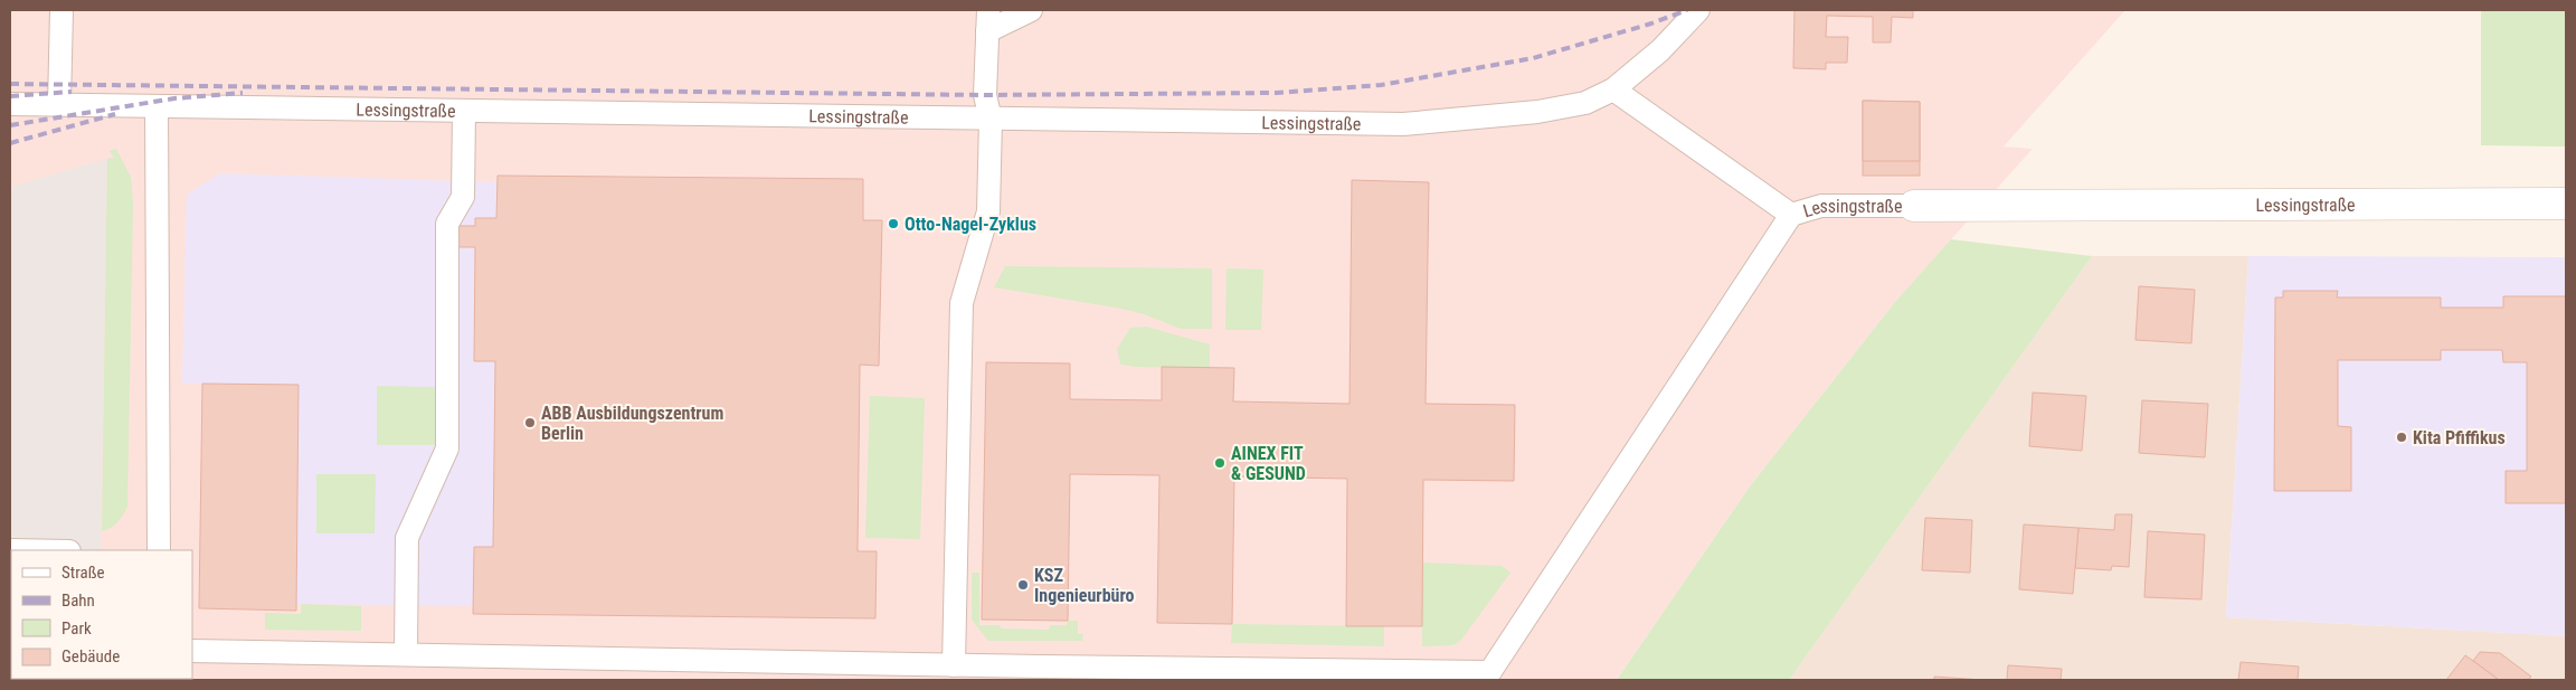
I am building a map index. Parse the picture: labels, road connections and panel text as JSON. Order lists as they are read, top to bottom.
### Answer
{
  "streets": {
    "street": ["Lessingstraße"]
  },
  "places": [
    "Otto-Nagel-Zyklus",
    "ABB Ausbildungszentrum Berlin",
    "Kita Pfiffikus",
    "AINEX FIT & GESUND",
    "KSZ Ingenieurbüro"
  ],
  "legend": [
    "Straße",
    "Bahn",
    "Park",
    "Gebäude"
  ]
}
